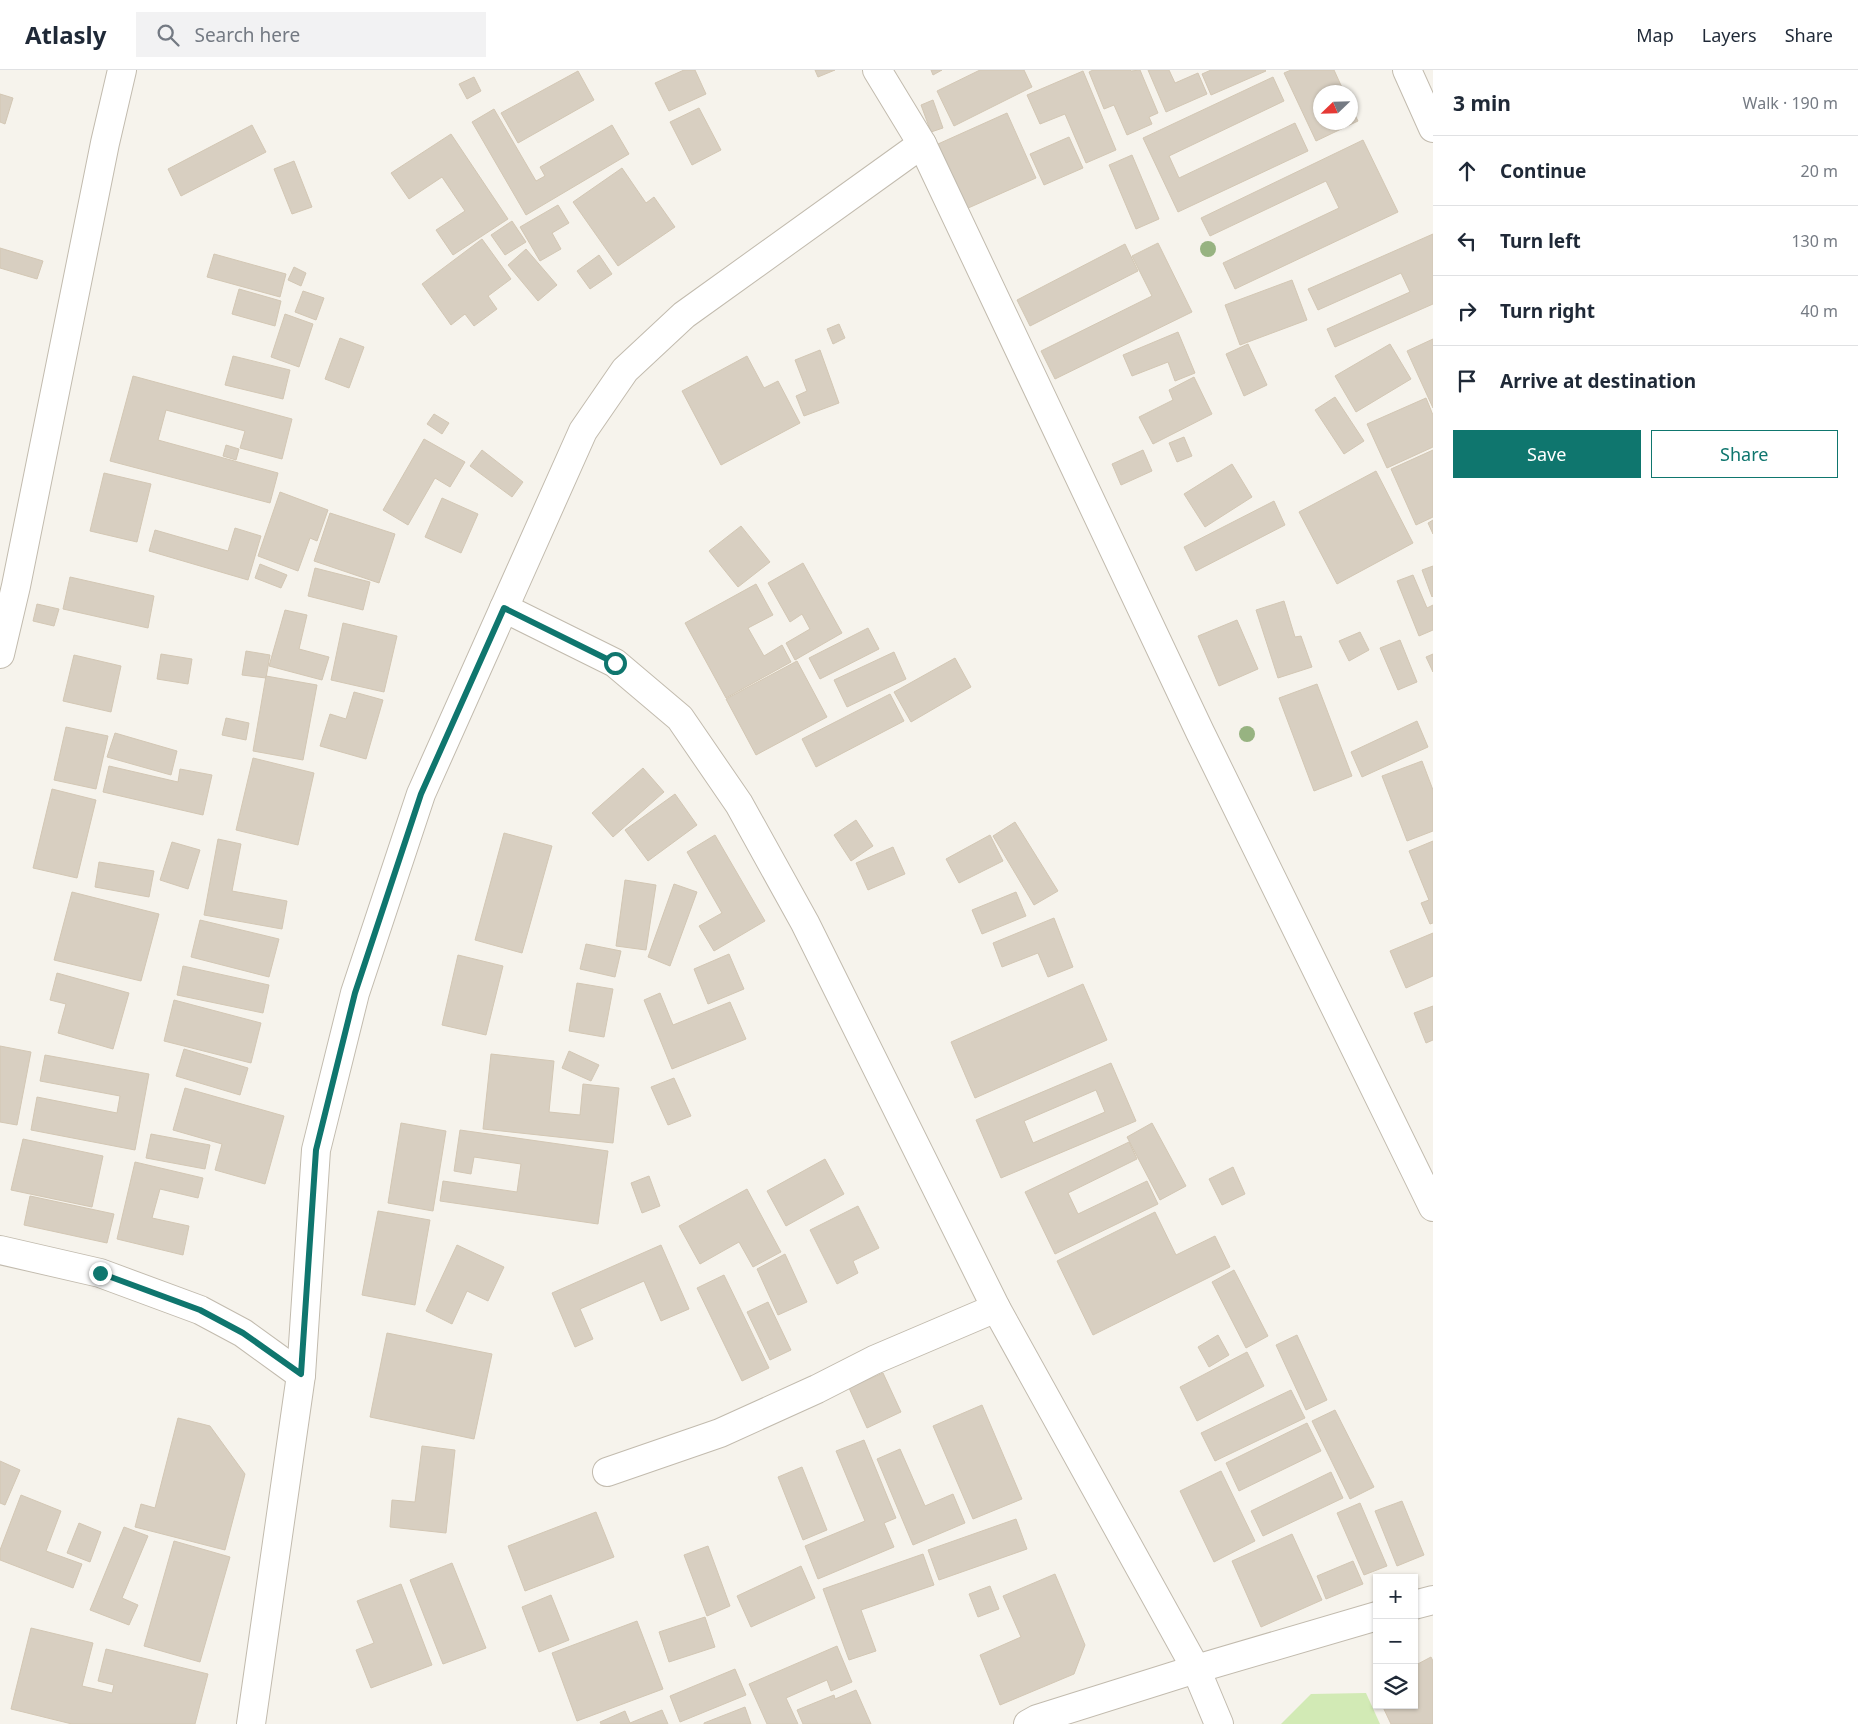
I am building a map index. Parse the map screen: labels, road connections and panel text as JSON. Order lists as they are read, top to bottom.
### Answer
{
  "north": "bottom left",
  "page": {
    "header": "Atlasly",
    "search": "Search here",
    "nav": ["Map", "Layers", "Share"],
    "heading": ["3 min", "Walk · 190 m"],
    "list": [
      ["Continue", "20 m"],
      ["Turn left", "130 m"],
      ["Turn right", "40 m"],
      "Arrive at destination"
    ],
    "buttons": ["Save", "Share"],
    "map_buttons": ["+", "−"]
  }
}
